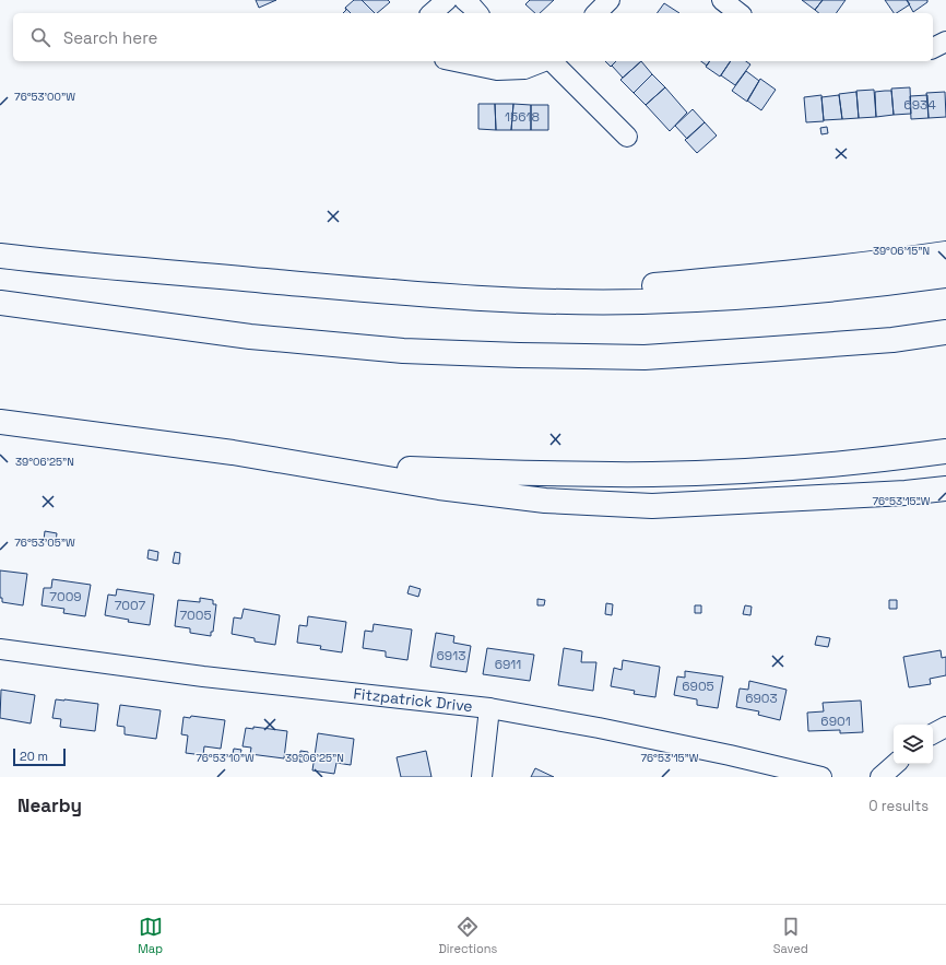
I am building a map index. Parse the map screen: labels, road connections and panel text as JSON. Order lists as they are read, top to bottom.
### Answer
{
  "streets": {
    "street": ["Fitzpatrick Drive"]
  },
  "house_numbers": [
    "6934",
    "15618",
    "7009",
    "7007",
    "7005",
    "6913",
    "6911",
    "6905",
    "6903",
    "6901"
  ],
  "scale_bar": "20 m",
  "page": {
    "search": "Search here",
    "scale": "20 m",
    "heading": ["Nearby", "0 results"],
    "nav": ["Map", "Directions", "Saved"]
  },
  "coordinates": [
    "76°53'00\"W",
    "39°06'15\"N",
    "39°06'25\"N",
    "76°53'15\"W",
    "76°53'05\"W",
    "76°53'10\"W"
  ]
}
